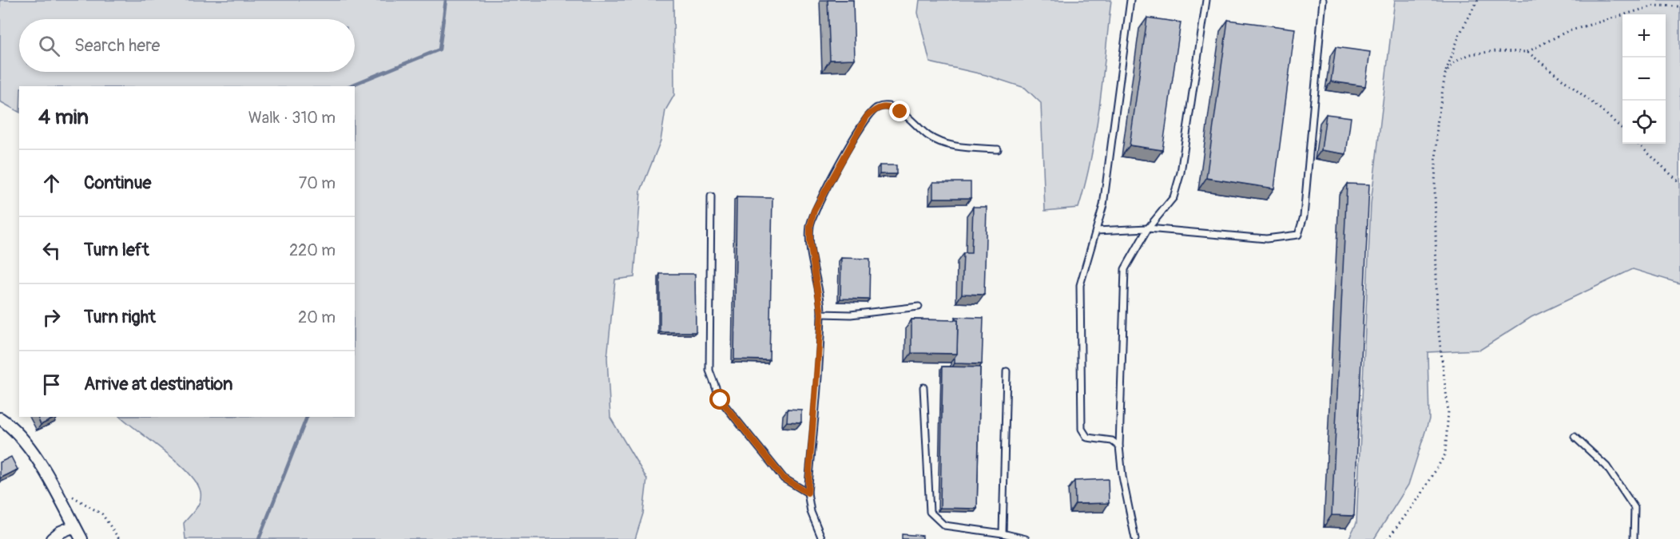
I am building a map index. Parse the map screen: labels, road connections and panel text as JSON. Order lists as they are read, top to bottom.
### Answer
{
  "page": {
    "map_buttons": ["+", "−"],
    "search": "Search here",
    "heading": ["4 min", "Walk · 310 m"],
    "list": [
      ["Continue", "70 m"],
      ["Turn left", "220 m"],
      ["Turn right", "20 m"],
      "Arrive at destination"
    ]
  }
}
